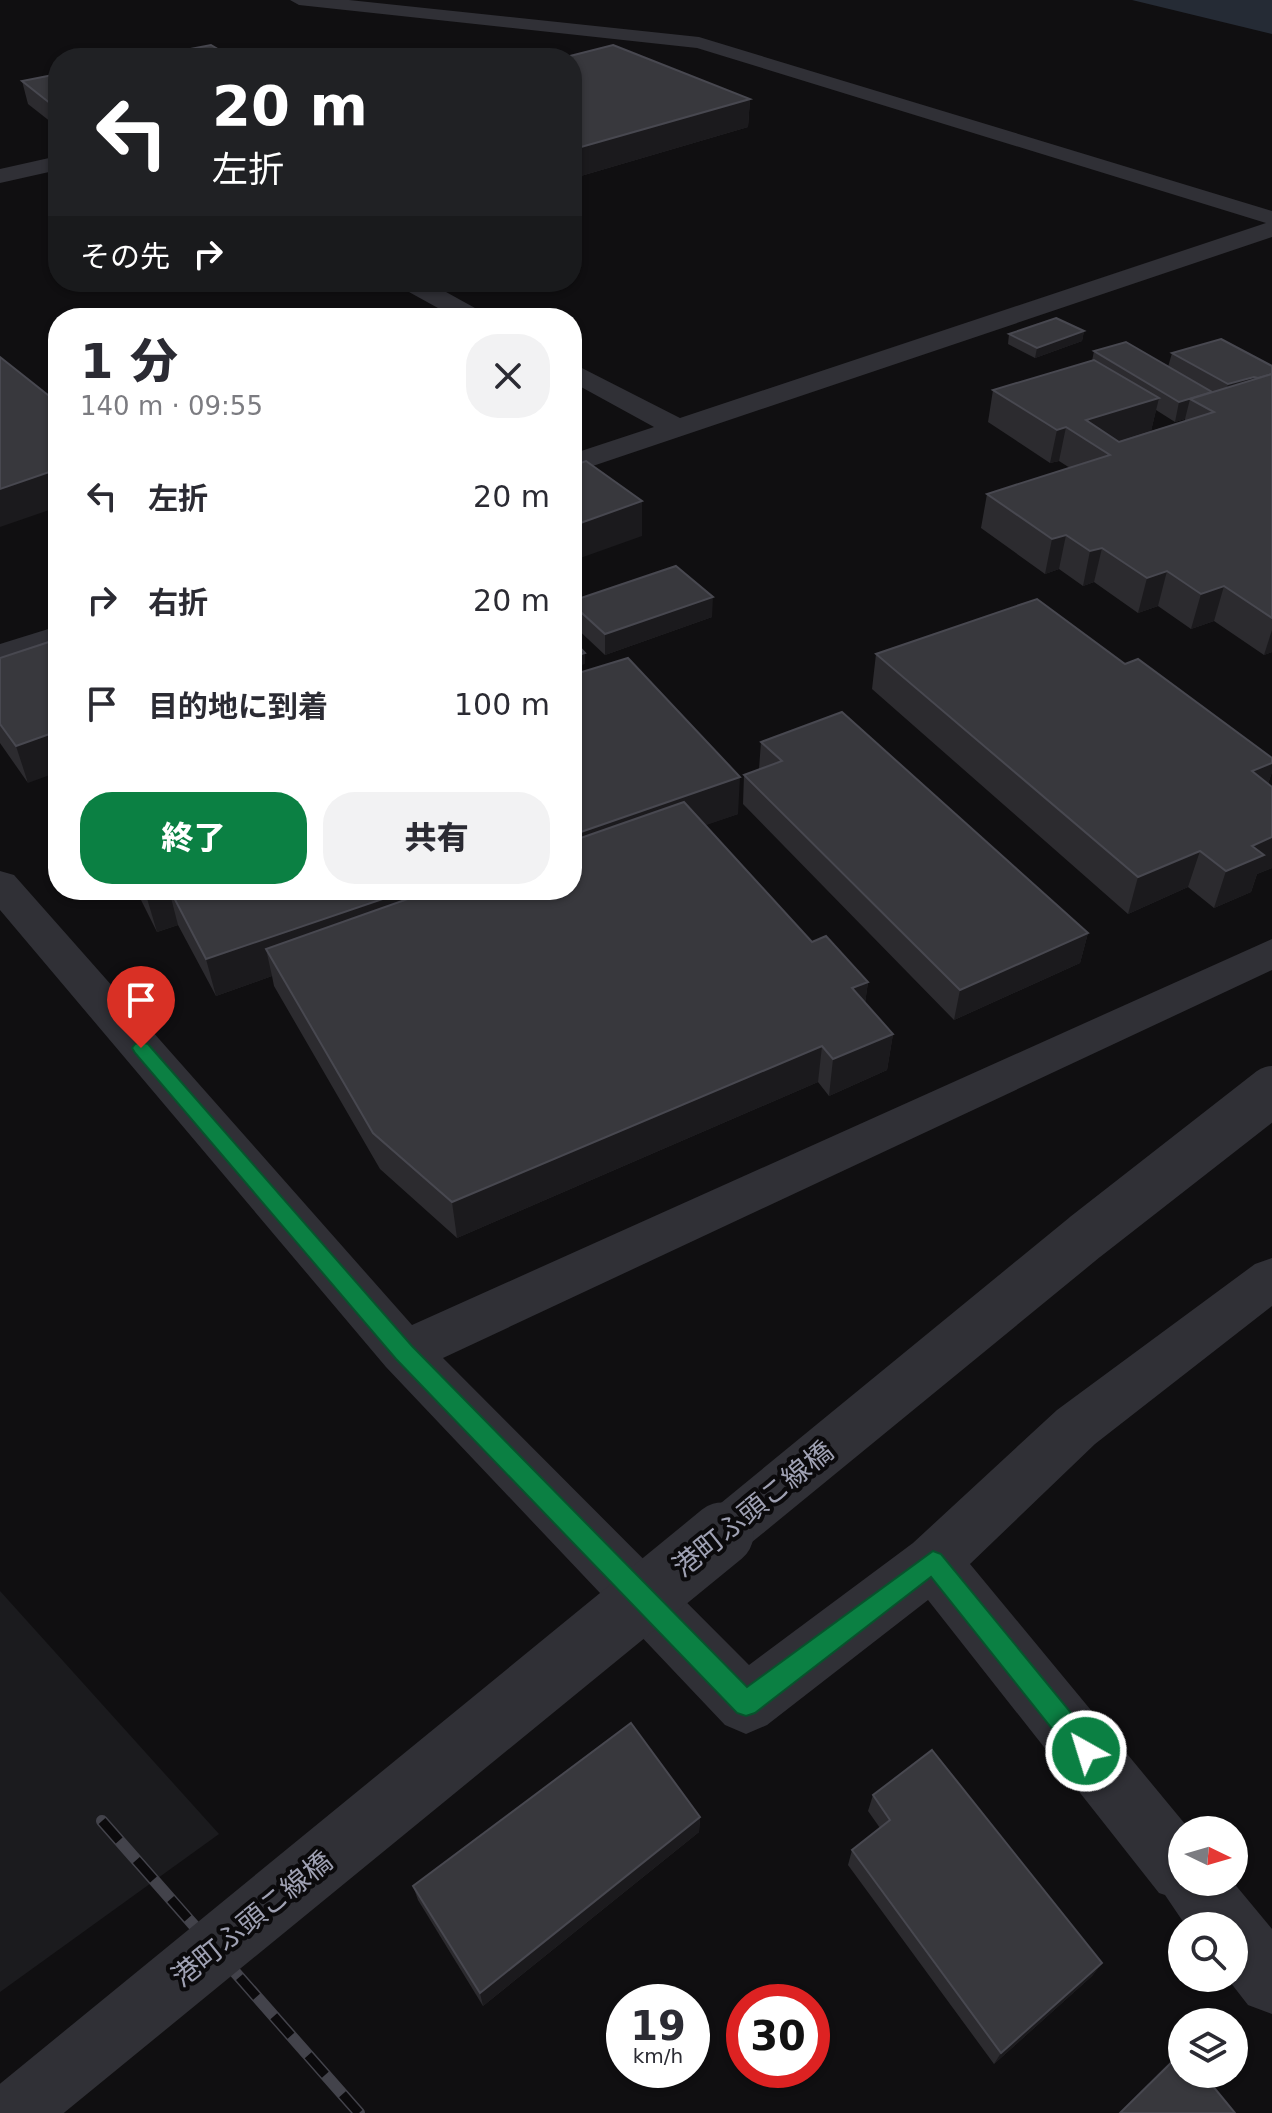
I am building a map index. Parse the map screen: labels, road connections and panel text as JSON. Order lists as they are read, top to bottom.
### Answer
{
  "streets": {
    "street": ["港町ふ頭こ線橋"]
  },
  "north": "right",
  "page": {
    "turn": ["20 m", "左折"],
    "then": "その先",
    "heading": ["1 分", "140 m · 09:55"],
    "list": [
      {
        "name": "左折",
        "value": "20 m"
      },
      {
        "name": "右折",
        "value": "20 m"
      },
      {
        "name": "目的地に到着",
        "value": "100 m"
      }
    ],
    "buttons": ["終了", "共有"],
    "speed": "19 km/h",
    "limit": "30"
  }
}
